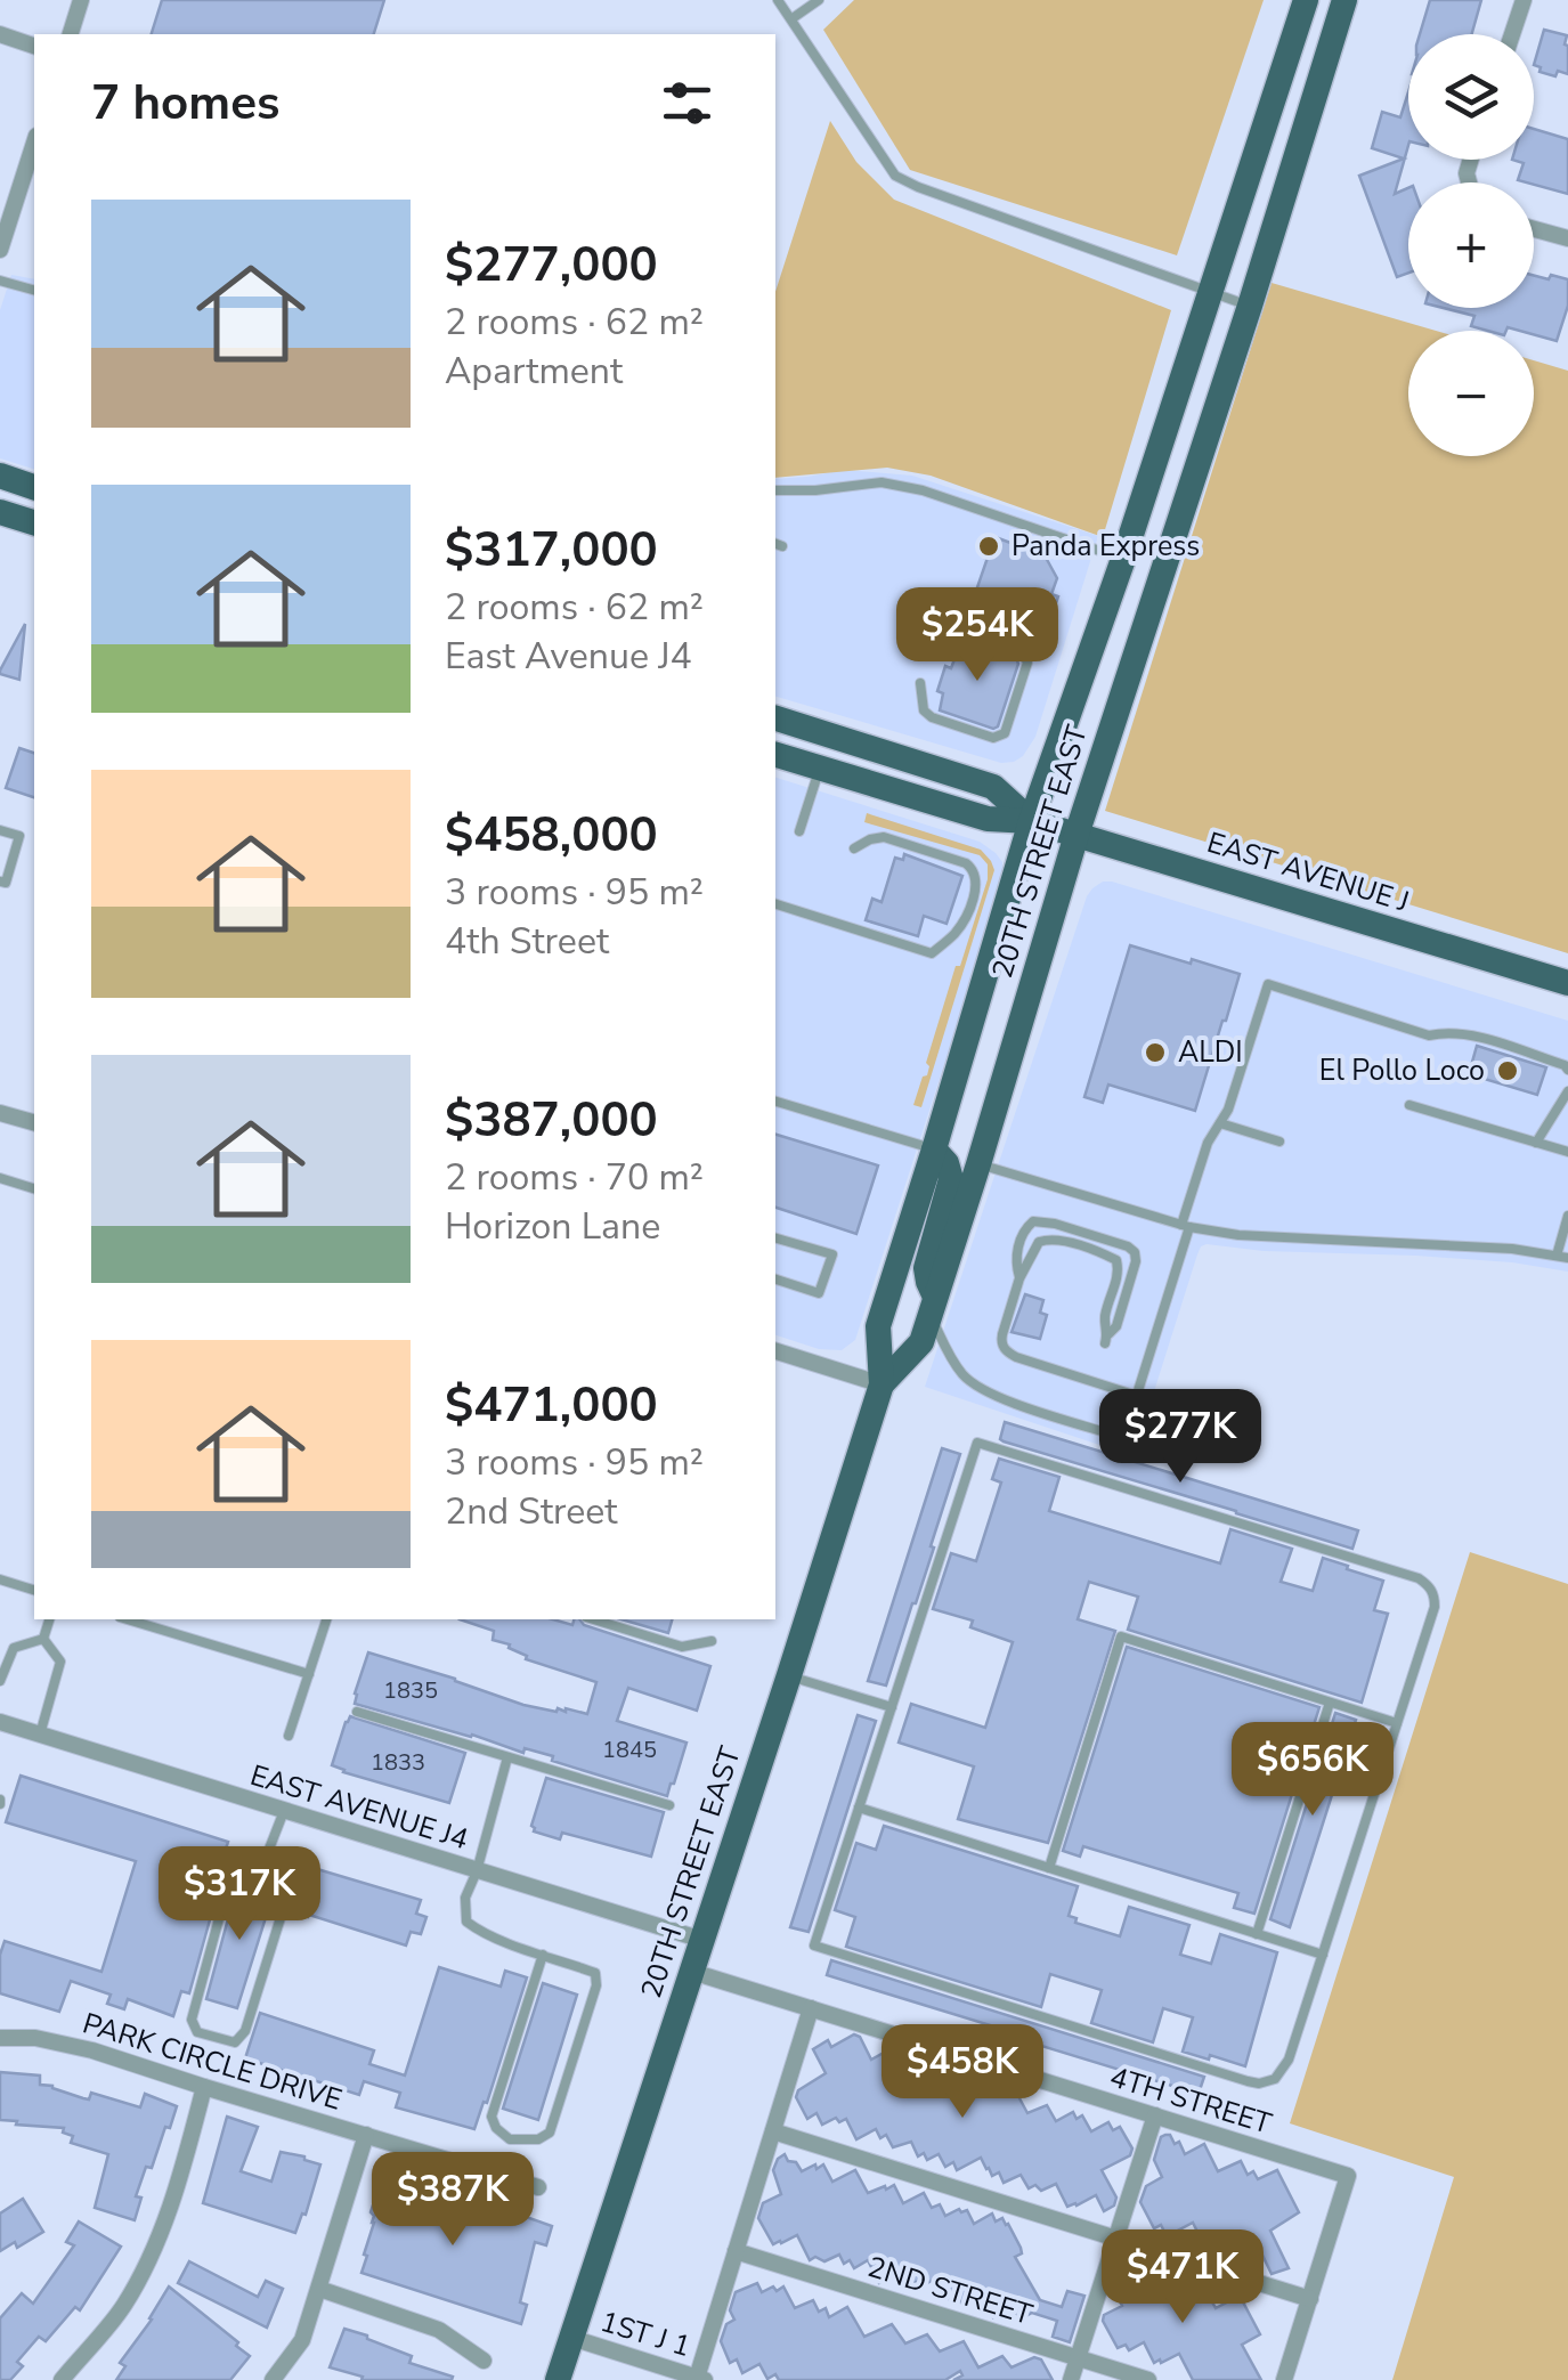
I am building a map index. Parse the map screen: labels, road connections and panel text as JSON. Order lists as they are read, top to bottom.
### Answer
{
  "streets": {
    "main road": ["20TH STREET EAST", "EAST AVENUE J"],
    "street": [
      "EAST AVENUE J4",
      "PARK CIRCLE DRIVE",
      "4TH STREET",
      "2ND STREET",
      "1ST J 1"
    ]
  },
  "crossings": [
    ["20TH STREET EAST", "EAST AVENUE J"],
    ["20TH STREET EAST", "EAST AVENUE J4"],
    ["20TH STREET EAST", "4TH STREET"],
    ["20TH STREET EAST", "1ST J 1"]
  ],
  "places": ["Panda Express", "ALDI", "El Pollo Loco"],
  "house_numbers": ["1835", "1845", "1833"],
  "page": {
    "map_buttons": ["+", "−"],
    "heading": "7 homes",
    "list": [
      {
        "name": "$277,000",
        "note": "2 rooms · 62 m² · Apartment"
      },
      {
        "name": "$317,000",
        "note": "2 rooms · 62 m² · East Avenue J4"
      },
      {
        "name": "$458,000",
        "note": "3 rooms · 95 m² · 4th Street"
      },
      {
        "name": "$387,000",
        "note": "2 rooms · 70 m² · Horizon Lane"
      },
      {
        "name": "$471,000",
        "note": "3 rooms · 95 m² · 2nd Street"
      }
    ],
    "price": [
      "$254K",
      "$277K",
      "$656K",
      "$317K",
      "$458K",
      "$387K",
      "$471K"
    ]
  }
}
